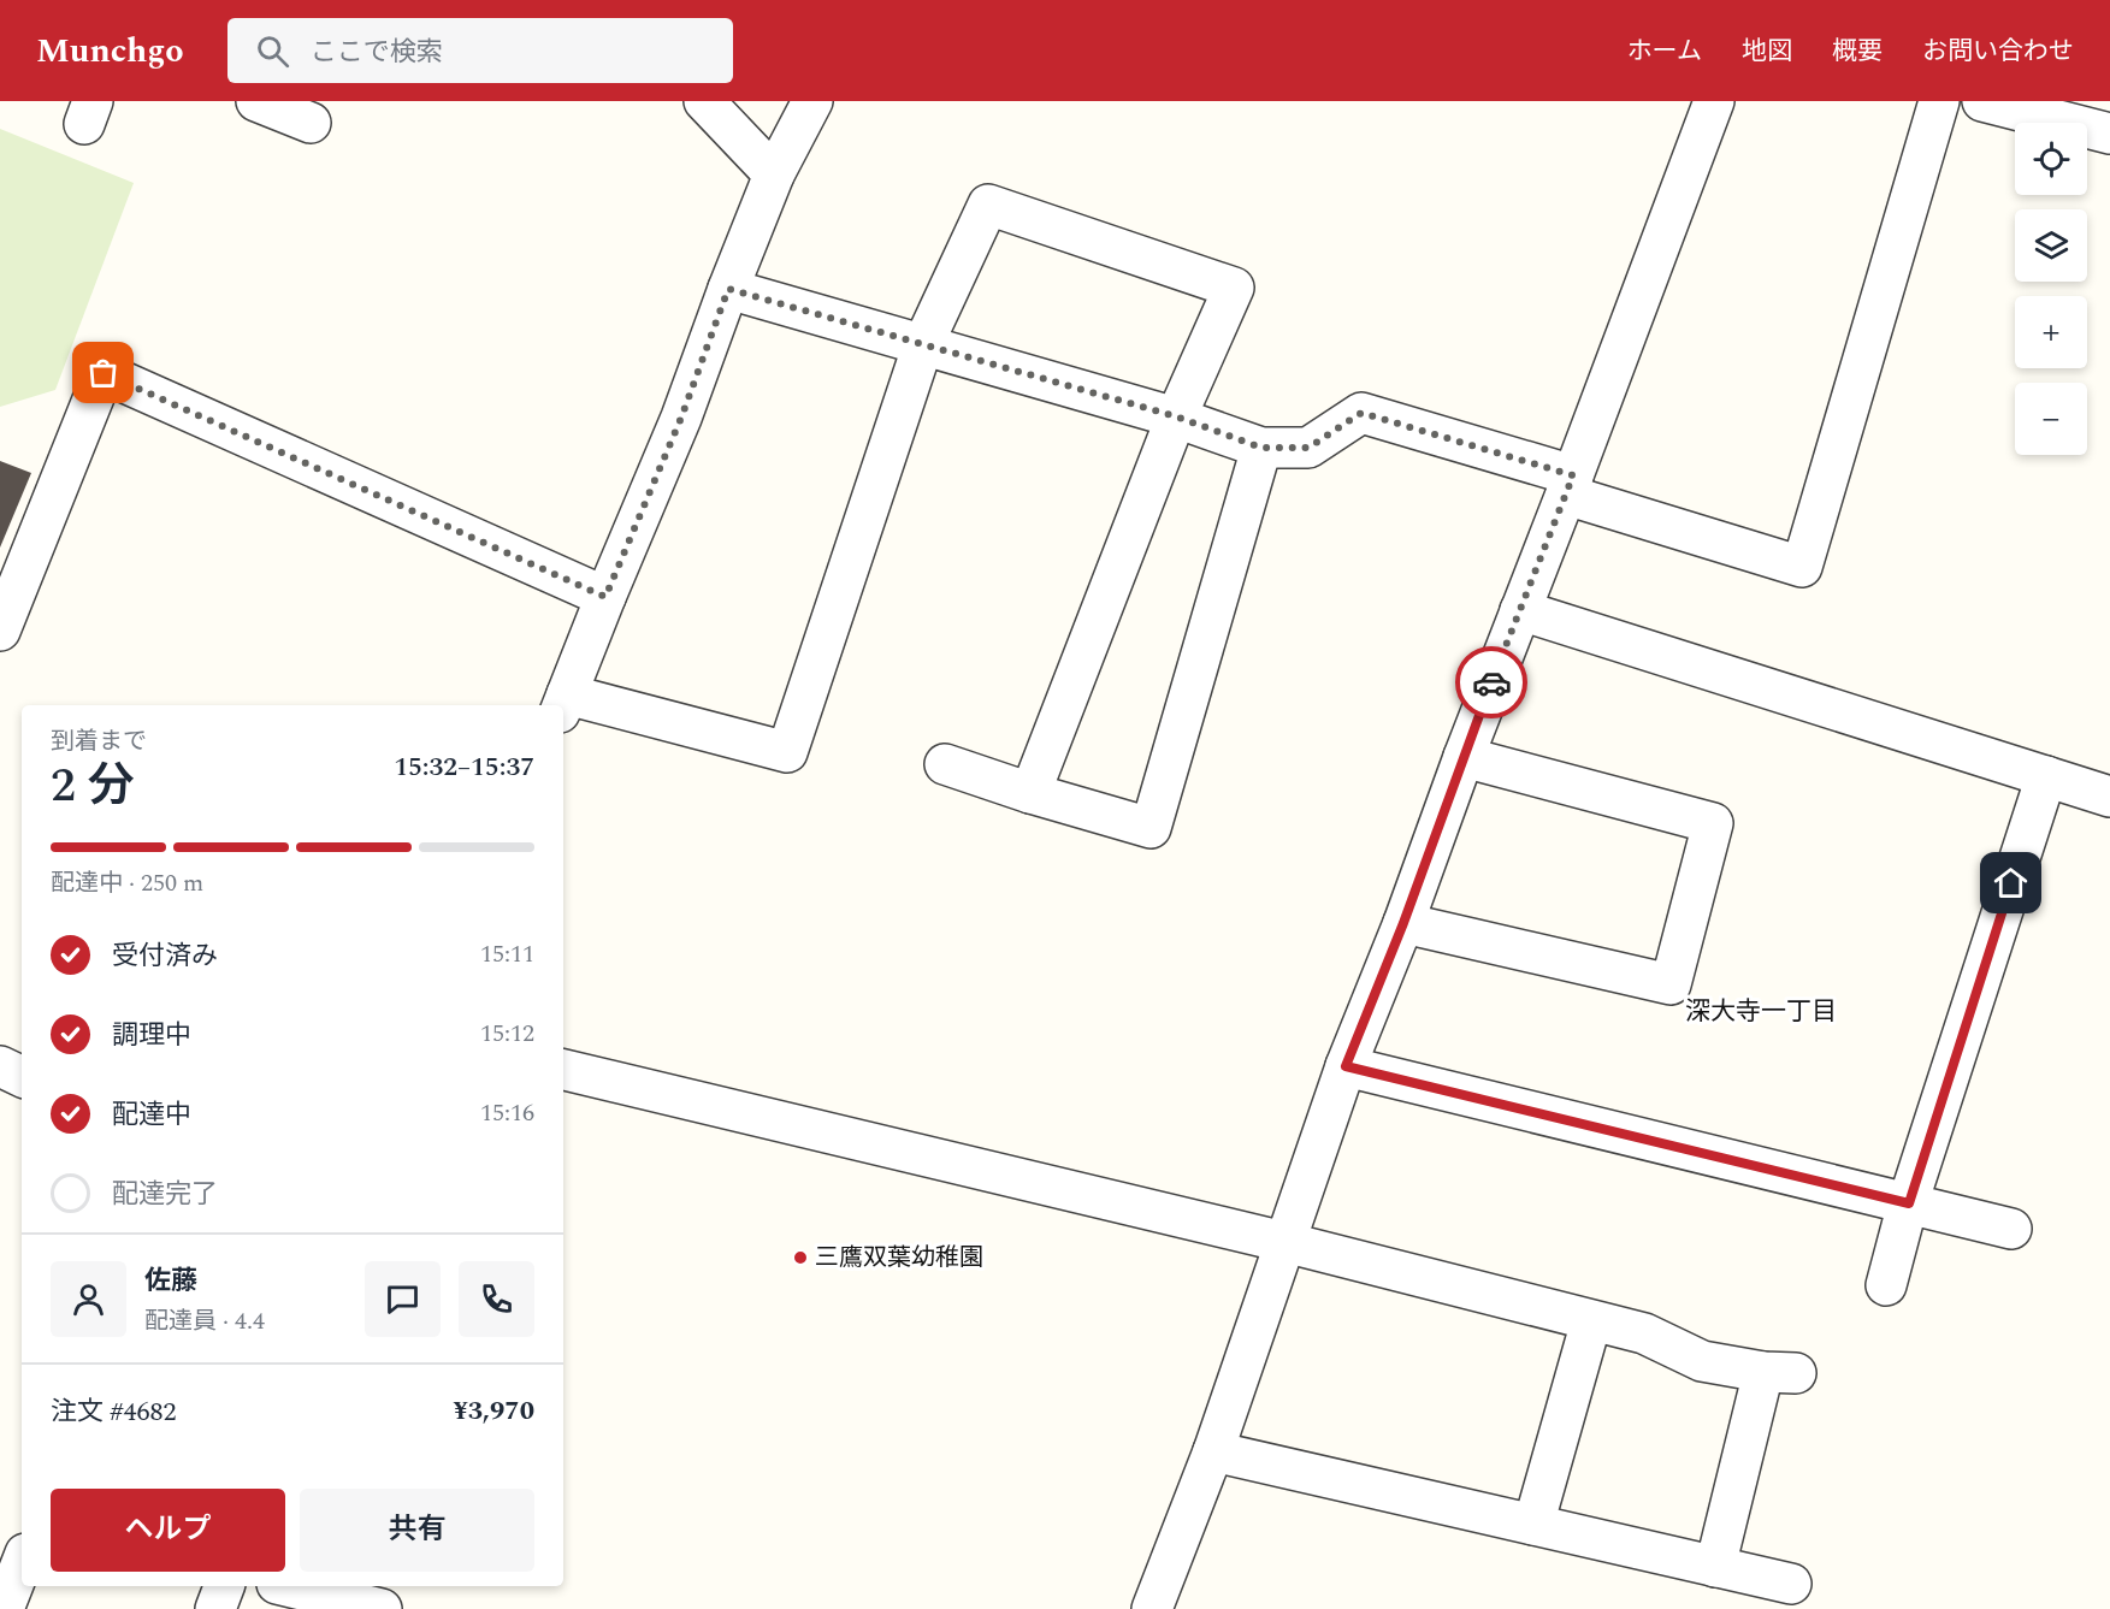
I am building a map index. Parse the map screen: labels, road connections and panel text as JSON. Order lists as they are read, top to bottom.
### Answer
{
  "districts": ["深大寺一丁目"],
  "places": ["三鷹双葉幼稚園"],
  "page": {
    "header": "Munchgo",
    "search": "ここで検索",
    "nav": [
      "ホーム",
      "地図",
      "概要",
      "お問い合わせ"
    ],
    "map_buttons": ["+", "−"],
    "heading": ["2 分", "到着まで", "15:32–15:37"],
    "panel": [
      "佐藤",
      "配達員 · 4.4",
      "注文 #4682",
      "¥3,970"
    ],
    "bar": "配達中 · 250 m",
    "list": [
      ["受付済み", "15:11"],
      ["調理中", "15:12"],
      ["配達中", "15:16"],
      "配達完了"
    ],
    "buttons": ["ヘルプ", "共有"]
  }
}
